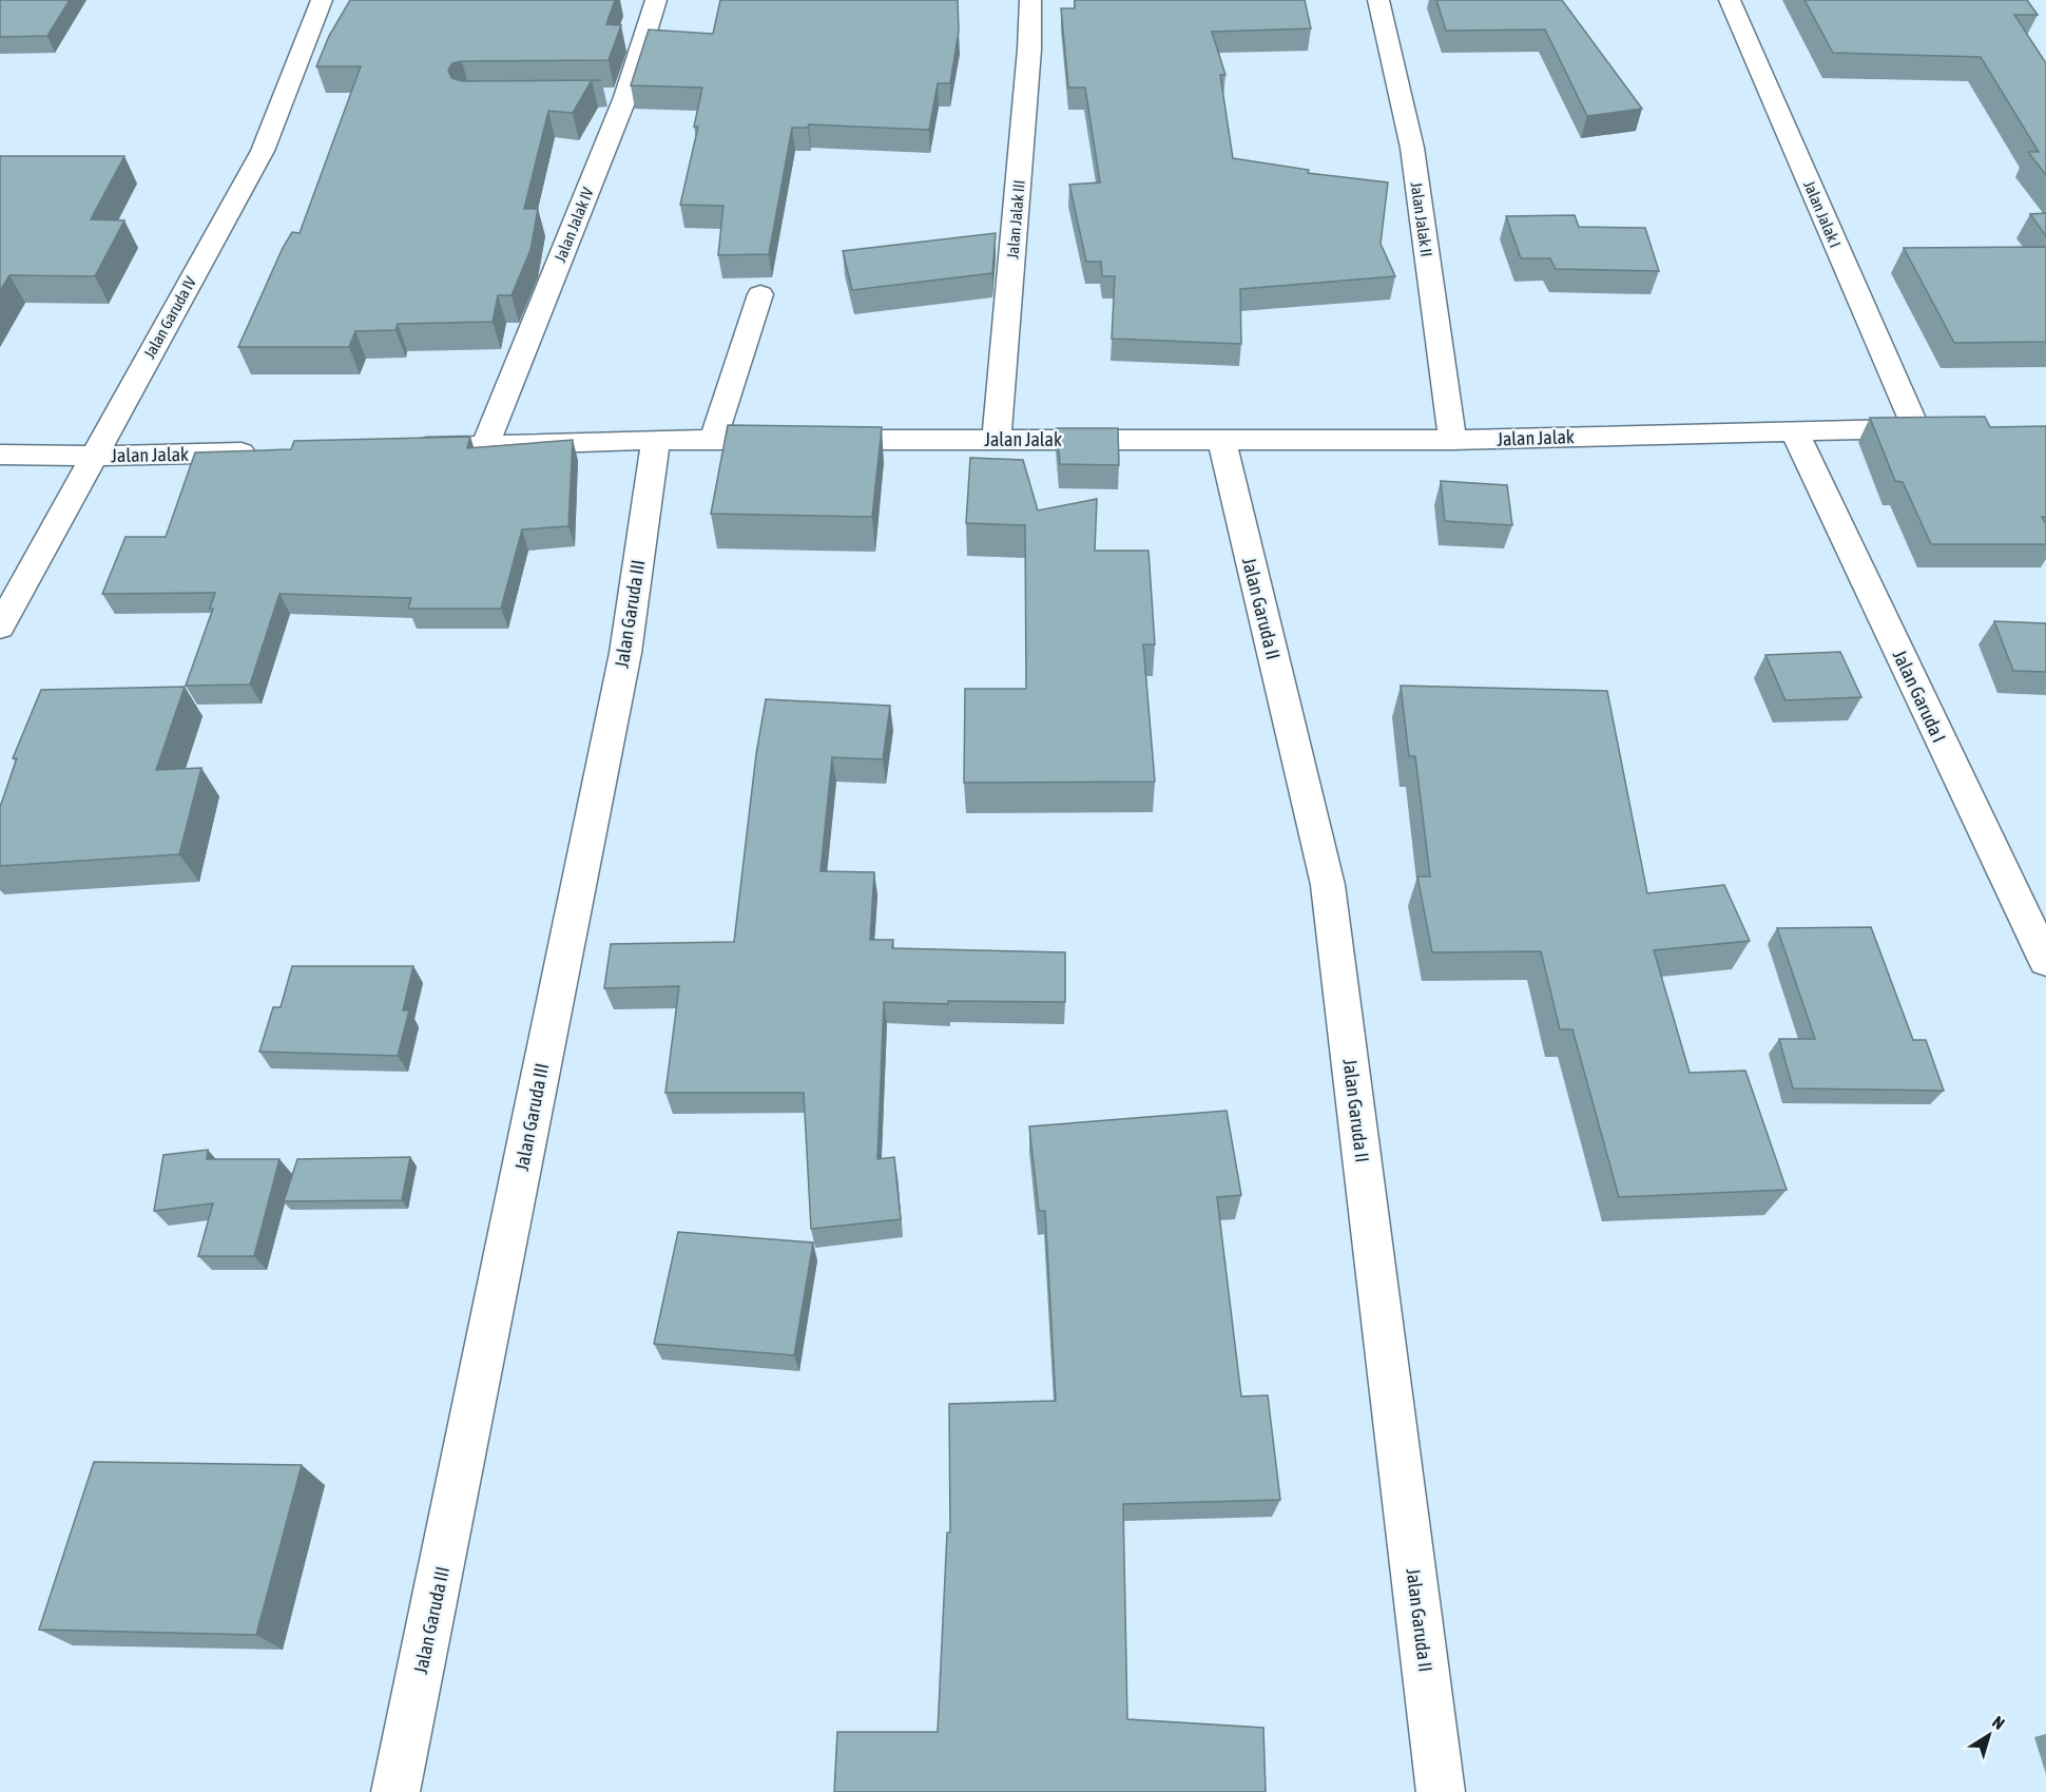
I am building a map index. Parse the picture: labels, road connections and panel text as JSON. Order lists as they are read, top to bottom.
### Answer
{
  "streets": {
    "street": [
      "Jalan Jalak I",
      "Jalan Jalak III",
      "Jalan Jalak II",
      "Jalan Jalak IV",
      "Jalan Garuda IV",
      "Jalan Jalak",
      "Jalan Garuda II",
      "Jalan Garuda III",
      "Jalan Garuda I"
    ]
  },
  "crossings": [
    ["Jalan Jalak I", "Jalan Jalak"],
    ["Jalan Jalak III", "Jalan Jalak"],
    ["Jalan Jalak II", "Jalan Jalak"],
    ["Jalan Jalak IV", "Jalan Jalak"],
    ["Jalan Garuda IV", "Jalan Jalak"],
    ["Jalan Jalak", "Jalan Garuda II"],
    ["Jalan Jalak", "Jalan Garuda III"],
    ["Jalan Jalak", "Jalan Garuda I"]
  ],
  "north": "top right"
}
